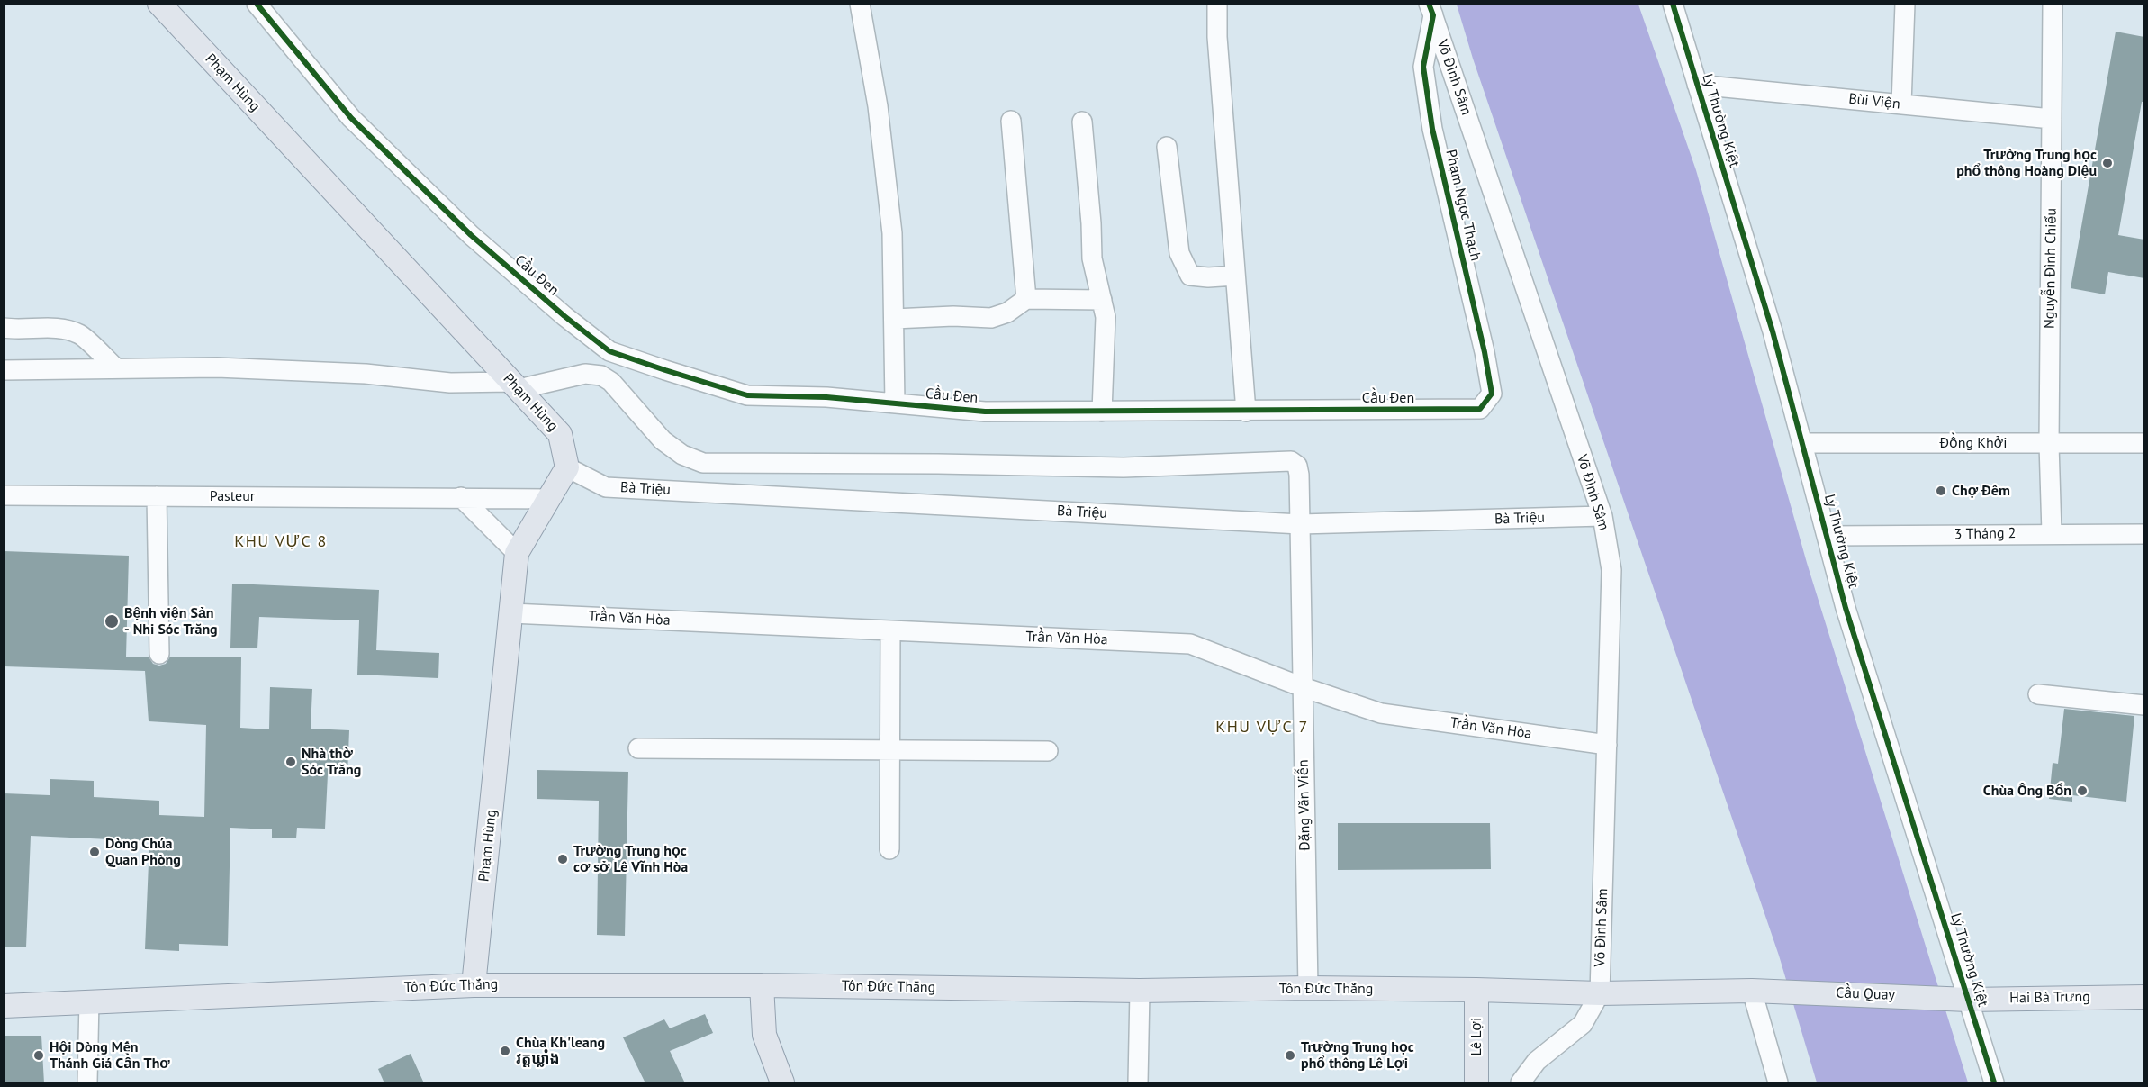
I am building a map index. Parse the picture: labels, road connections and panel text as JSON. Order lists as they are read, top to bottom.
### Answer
{
  "streets": {
    "main road": [
      "Phạm Hùng",
      "Tôn Đức Thắng",
      "Cầu Quay",
      "Hai Bà Trưng",
      "Lê Lợi"
    ],
    "street": [
      "Võ Đình Sâm",
      "Bùi Viện",
      "Lý Thường Kiệt",
      "Phạm Ngọc Thạch",
      "Nguyễn Đình Chiểu",
      "Cầu Đen",
      "Đồng Khởi",
      "Bà Triệu",
      "Pasteur",
      "3 Tháng 2",
      "Trần Văn Hòa",
      "Đặng Văn Viễn"
    ]
  },
  "crossings": [
    ["Võ Đình Sâm", "Phạm Ngọc Thạch"],
    ["Võ Đình Sâm", "Bà Triệu"],
    ["Võ Đình Sâm", "Trần Văn Hòa"],
    ["Võ Đình Sâm", "Tôn Đức Thắng"],
    ["Phạm Hùng", "Bà Triệu"],
    ["Phạm Hùng", "Pasteur"],
    ["Phạm Hùng", "Trần Văn Hòa"],
    ["Phạm Hùng", "Đặng Văn Viễn"],
    ["Phạm Hùng", "Tôn Đức Thắng"],
    ["Bùi Viện", "Lý Thường Kiệt"],
    ["Bùi Viện", "Nguyễn Đình Chiểu"],
    ["Lý Thường Kiệt", "Đồng Khởi"],
    ["Lý Thường Kiệt", "3 Tháng 2"],
    ["Lý Thường Kiệt", "Cầu Quay"],
    ["Lý Thường Kiệt", "Hai Bà Trưng"],
    ["Phạm Ngọc Thạch", "Cầu Đen"],
    ["Nguyễn Đình Chiểu", "Đồng Khởi"],
    ["Nguyễn Đình Chiểu", "3 Tháng 2"],
    ["Bà Triệu", "Đặng Văn Viễn"],
    ["Trần Văn Hòa", "Đặng Văn Viễn"],
    ["Đặng Văn Viễn", "Tôn Đức Thắng"],
    ["Tôn Đức Thắng", "Cầu Quay"],
    ["Tôn Đức Thắng", "Lê Lợi"],
    ["Cầu Quay", "Hai Bà Trưng"]
  ],
  "districts": ["KHU VỰC 8", "KHU VỰC 7"],
  "places": [
    "Trường Trung học phổ thông Hoàng Diệu",
    "Chợ Đêm",
    "Bệnh viện Sản - Nhi Sóc Trăng",
    "Nhà thờ Sóc Trăng",
    "Chùa Ông Bổn",
    "Dòng Chúa Quan Phòng",
    "Trường Trung học cơ sở Lê Vĩnh Hòa",
    "Chùa Kh'leang វត្តឃ្លាំង",
    "Hội Dòng Mến Thánh Giá Cần Thơ",
    "Trường Trung học phổ thông Lê Lợi"
  ]
}
